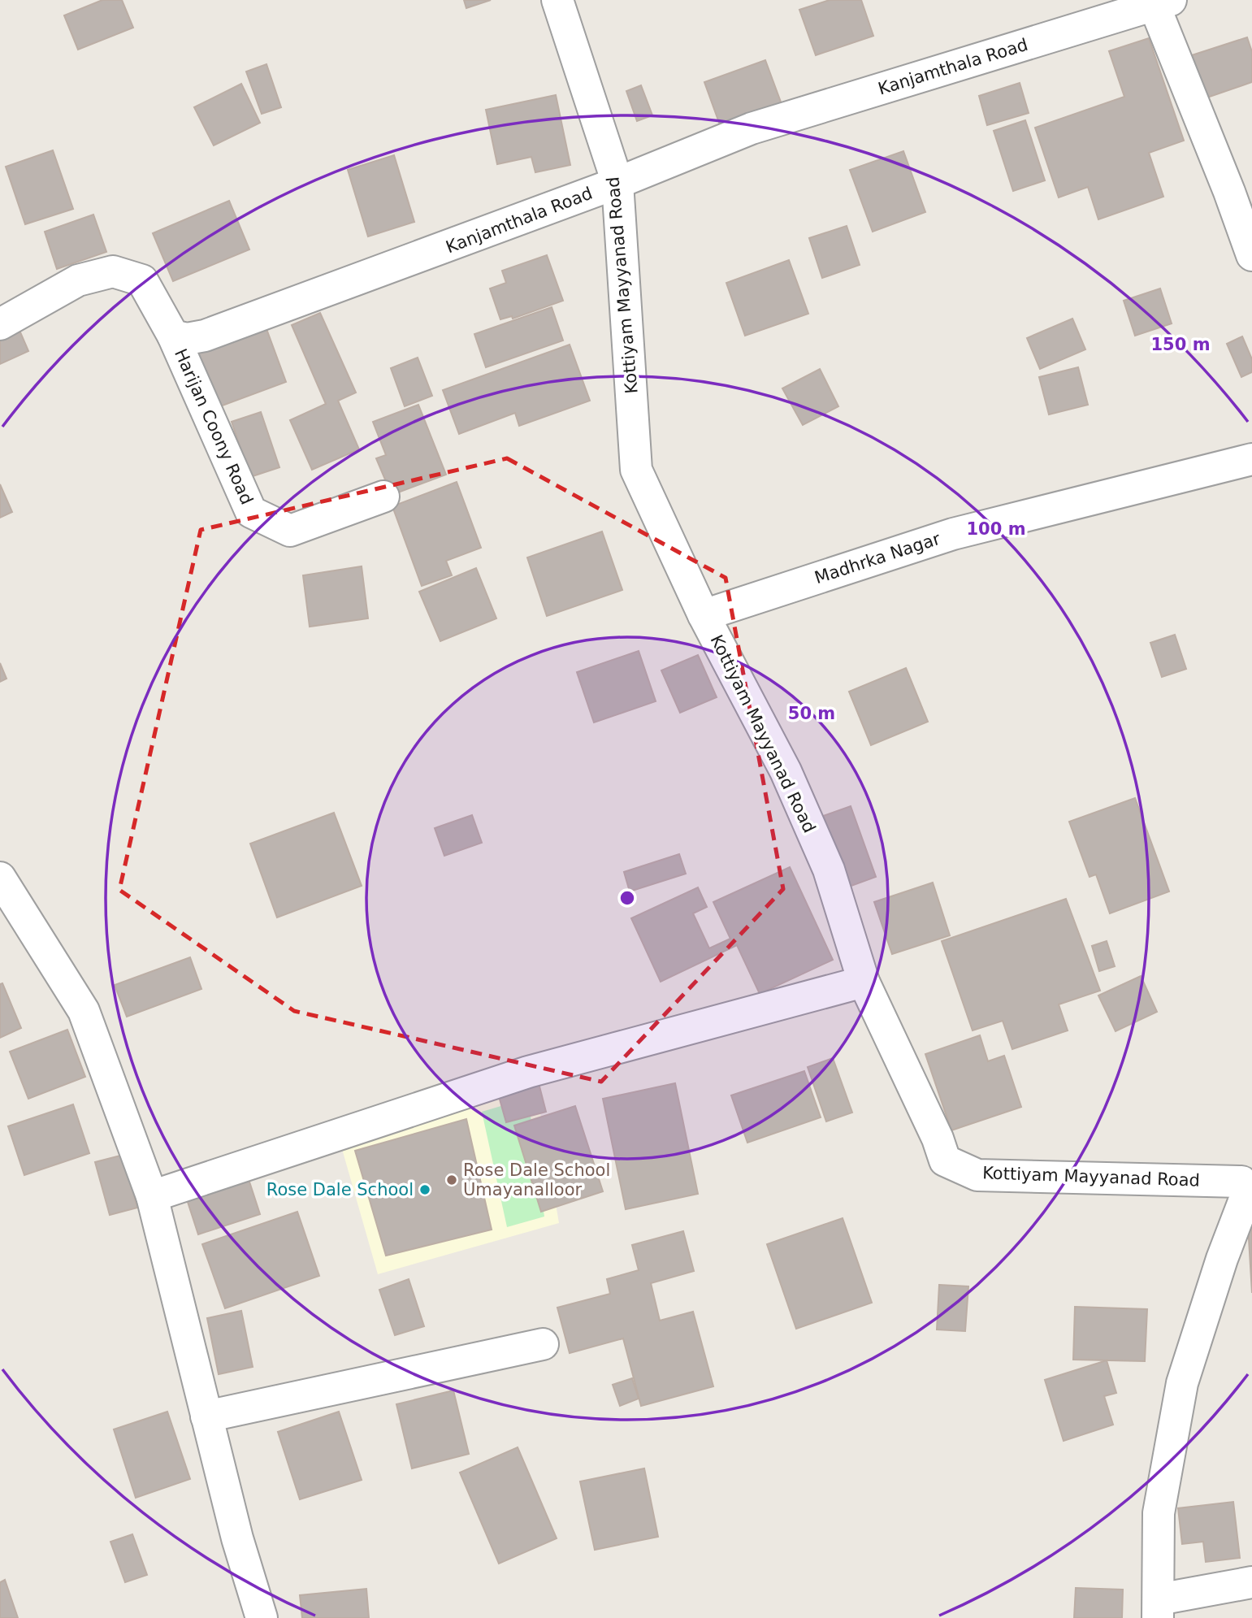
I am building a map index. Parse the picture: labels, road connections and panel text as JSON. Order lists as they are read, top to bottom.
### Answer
{
  "streets": {
    "street": [
      "Kanjamthala Road",
      "Kottiyam Mayyanad Road",
      "Harijan Coony Road",
      "Madhrka Nagar"
    ]
  },
  "crossings": [
    ["Kanjamthala Road", "Kottiyam Mayyanad Road"],
    ["Kanjamthala Road", "Harijan Coony Road"],
    ["Kottiyam Mayyanad Road", "Madhrka Nagar"]
  ],
  "places": ["Rose Dale School Umayanalloor", "Rose Dale School"],
  "rings": ["150 m", "100 m", "50 m"]
}
